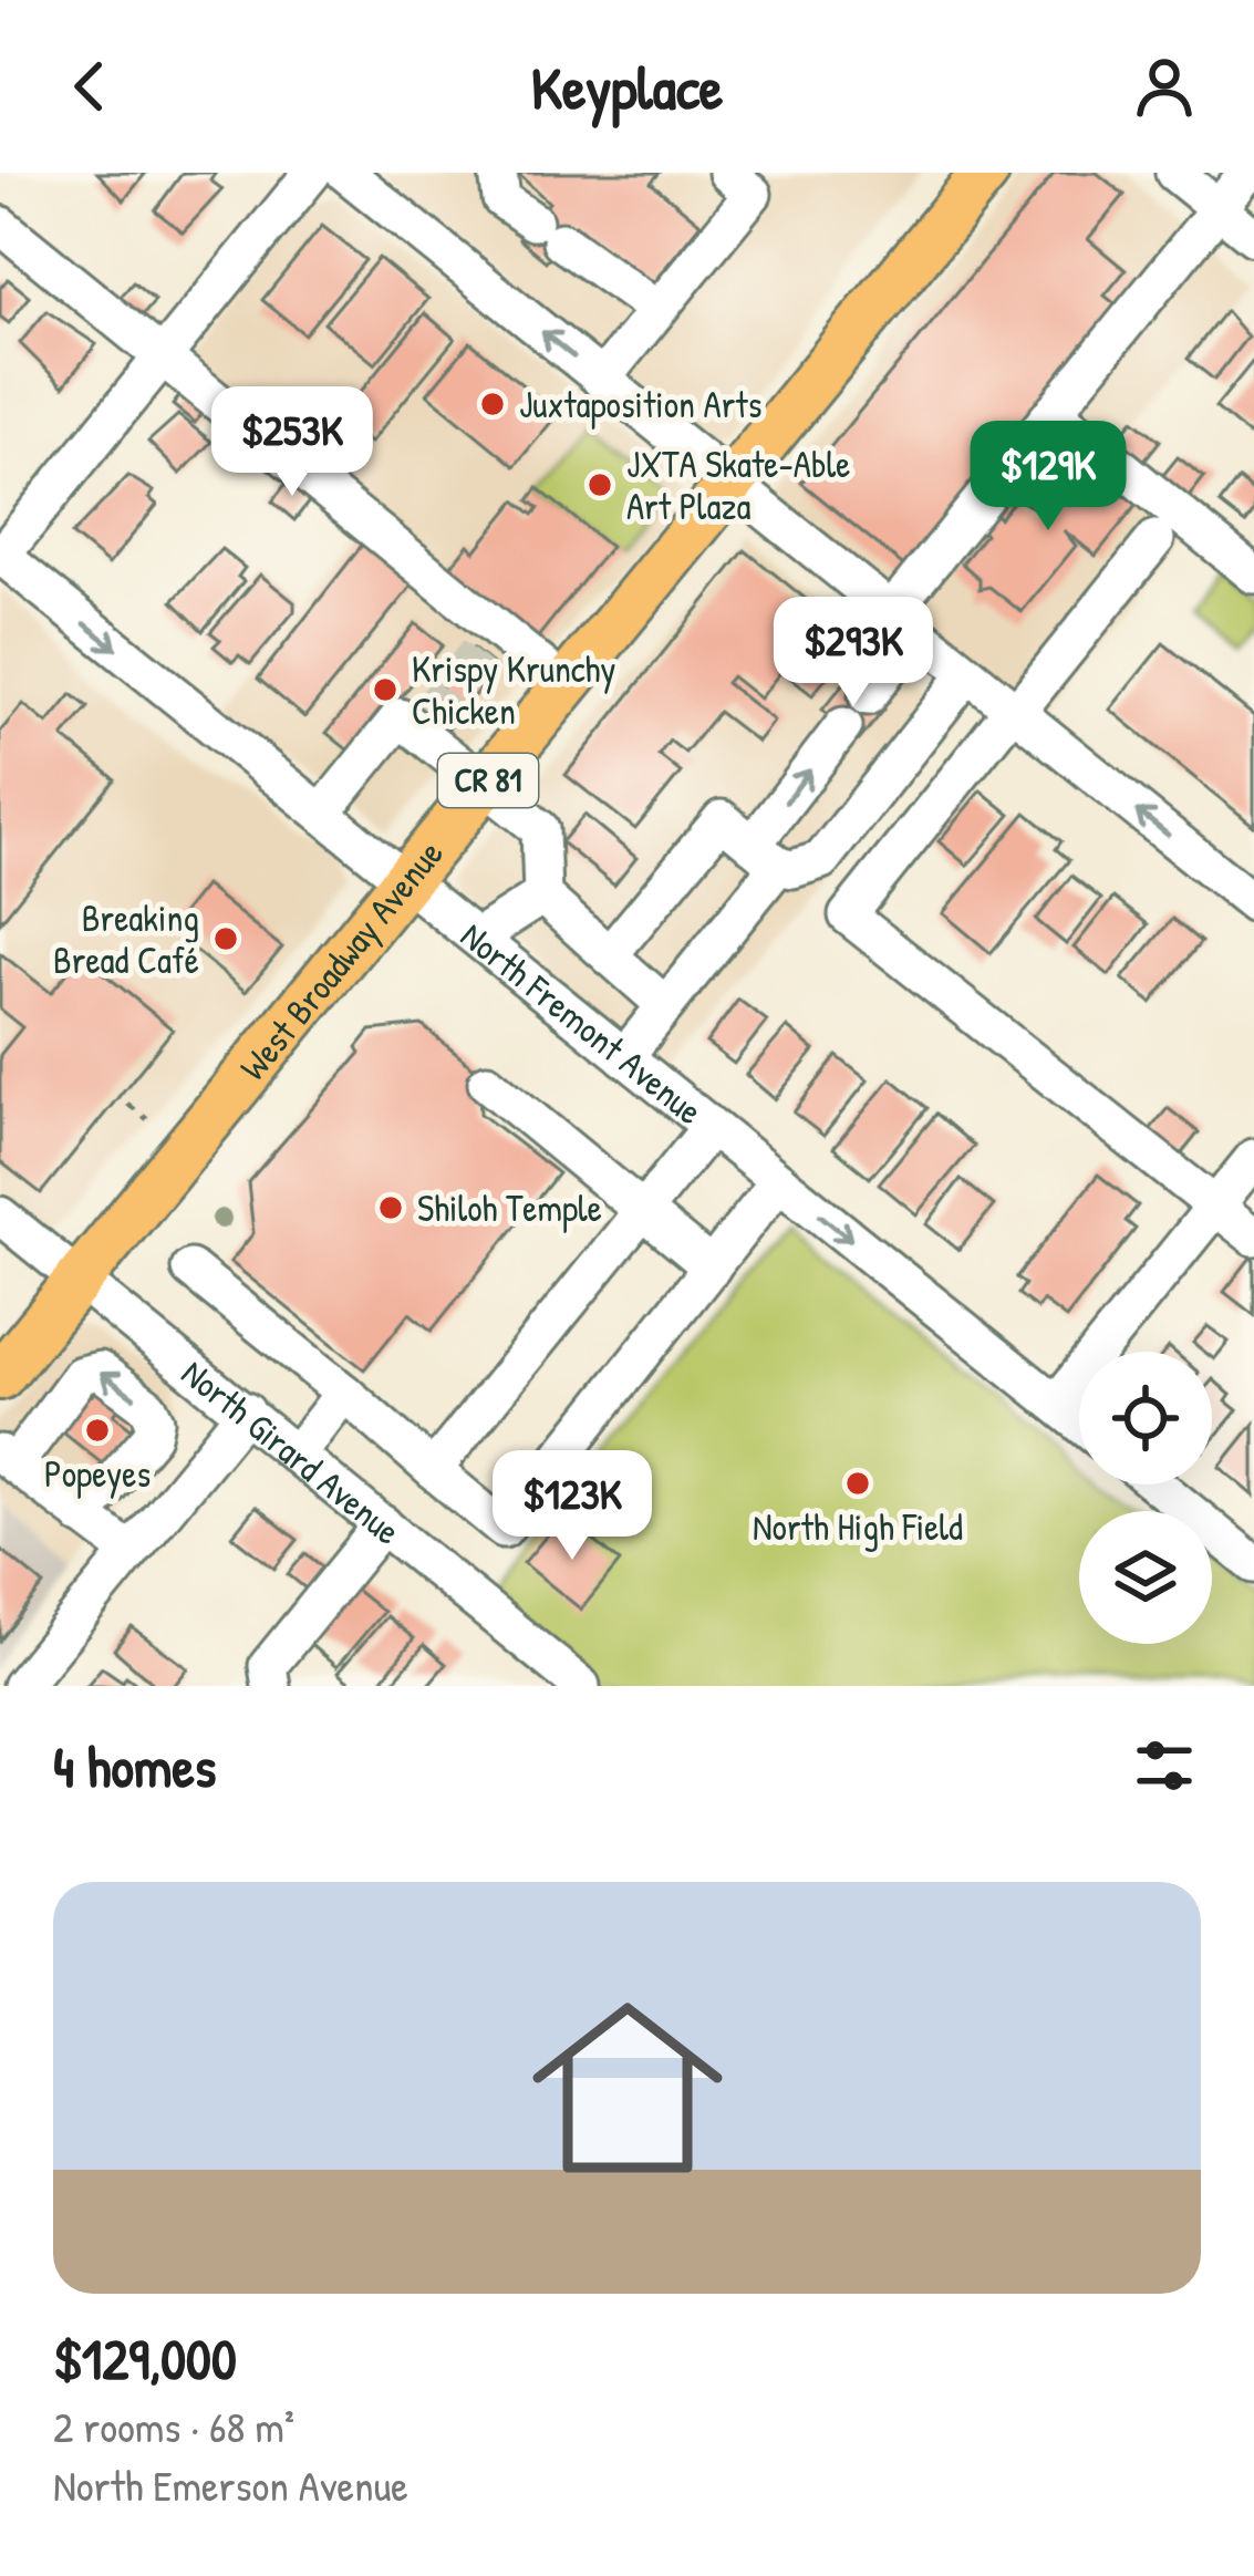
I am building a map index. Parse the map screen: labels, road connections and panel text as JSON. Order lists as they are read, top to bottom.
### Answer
{
  "streets": {
    "main road": ["CR 81", "West Broadway Avenue"],
    "street": ["North Fremont Avenue", "North Girard Avenue"]
  },
  "crossings": [
    ["West Broadway Avenue", "North Fremont Avenue"],
    ["West Broadway Avenue", "North Girard Avenue"]
  ],
  "places": [
    "Juxtaposition Arts",
    "JXTA Skate-Able Art Plaza",
    "Krispy Krunchy Chicken",
    "Breaking Bread Café",
    "Shiloh Temple",
    "Popeyes",
    "North High Field"
  ],
  "page": {
    "header": "Keyplace",
    "price": [
      "$253K",
      "$129K",
      "$293K",
      "$123K"
    ],
    "heading": "4 homes",
    "list": [
      {
        "name": "$129,000",
        "note": "2 rooms · 68 m² · North Emerson Avenue"
      }
    ]
  }
}
